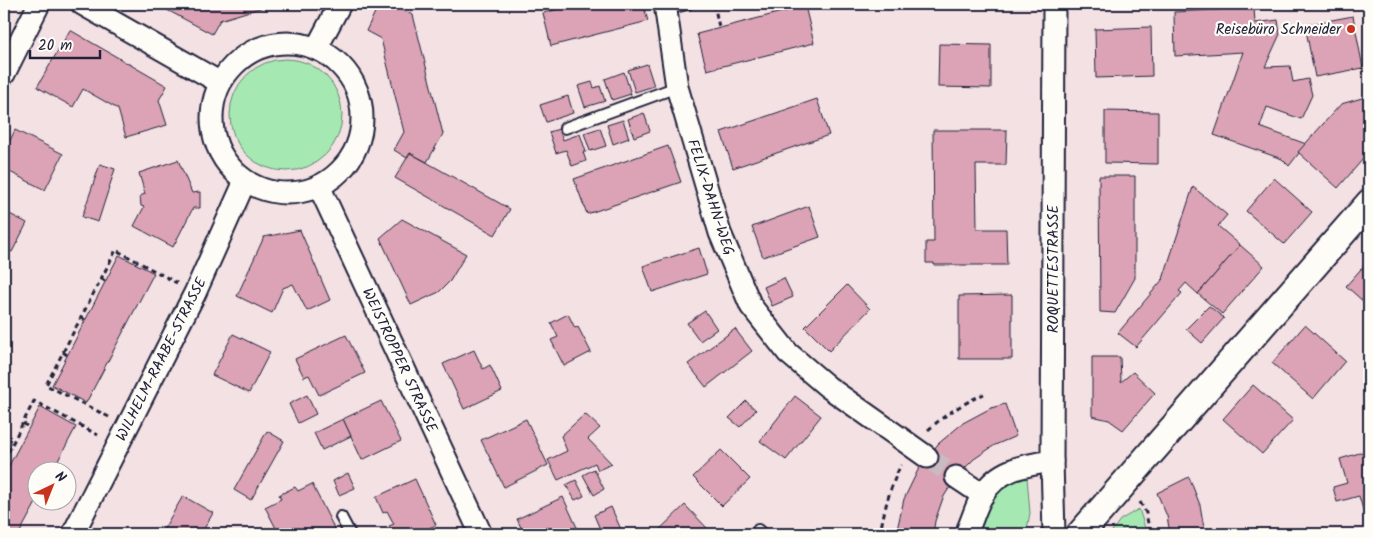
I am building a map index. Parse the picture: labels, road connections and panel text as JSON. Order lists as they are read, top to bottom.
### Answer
{
  "streets": {
    "street": [
      "FELIX-DAHN-WEG",
      "ROQUETTESTRASSE",
      "WILHELM-RAABE-STRASSE",
      "WEISTROPPER STRASSE"
    ]
  },
  "crossings": [
    ["WILHELM-RAABE-STRASSE", "WEISTROPPER STRASSE"]
  ],
  "places": ["Reisebüro Schneider"],
  "scale_bar": "20 m",
  "north": "top right"
}
